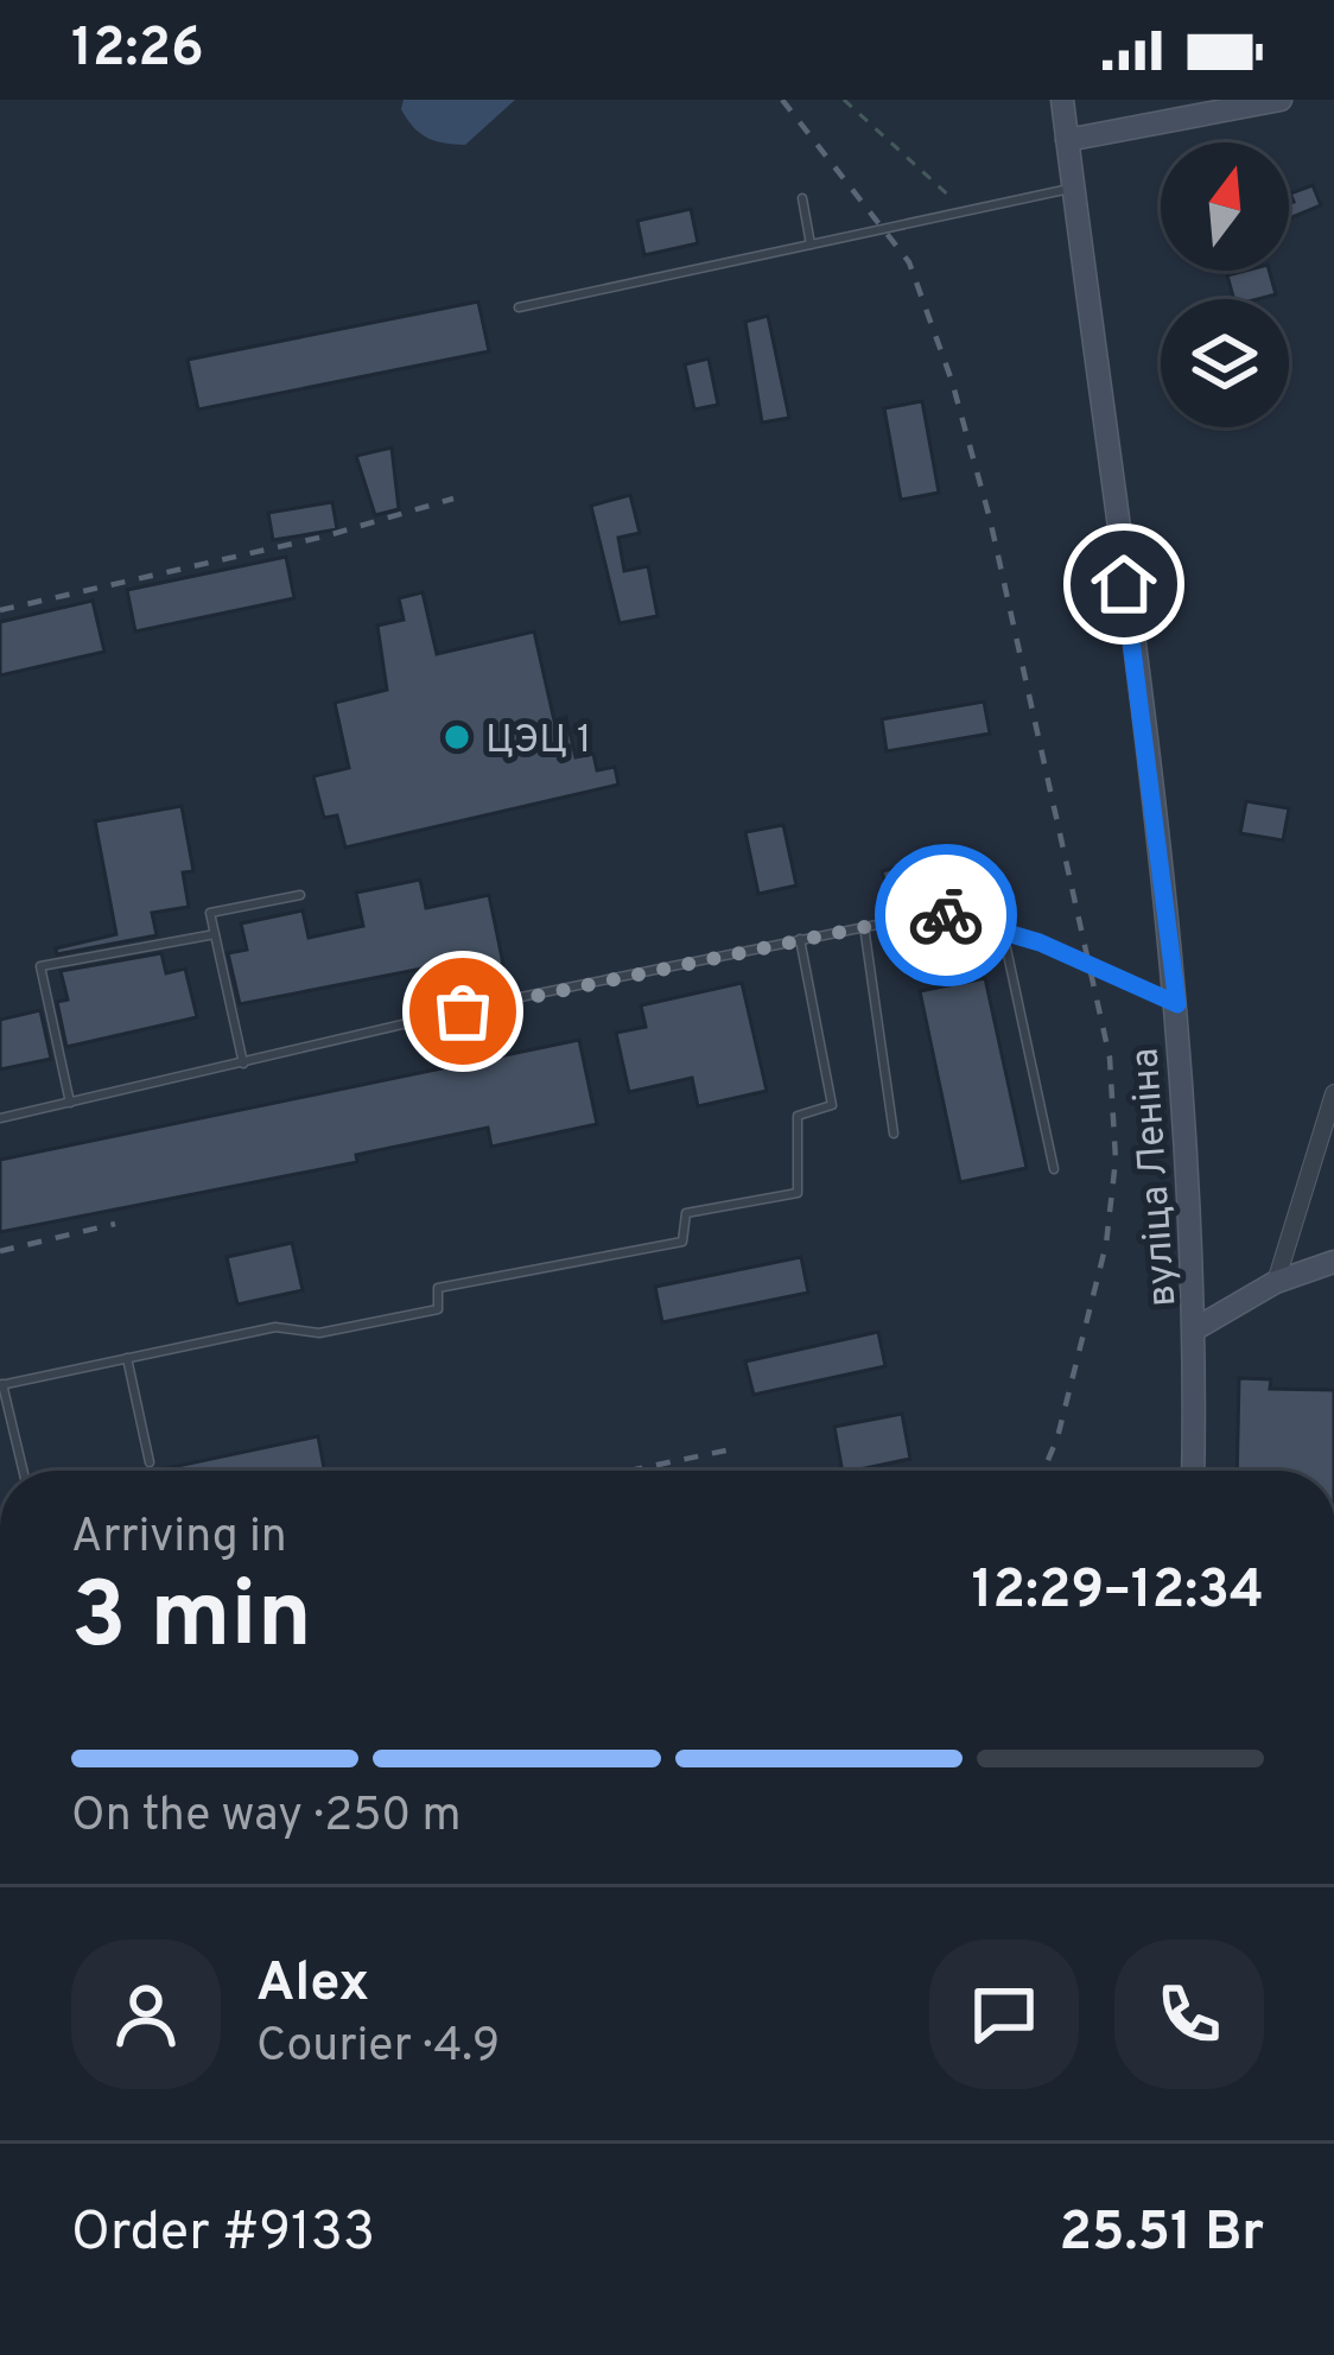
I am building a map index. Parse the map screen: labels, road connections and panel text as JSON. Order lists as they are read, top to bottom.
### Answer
{
  "streets": {
    "main road": ["вуліца Леніна"]
  },
  "places": ["ЦЭЦ 1"],
  "north": "top",
  "page": {
    "status": "12:26",
    "heading": ["3 min", "Arriving in", "12:29–12:34"],
    "panel": [
      "Alex",
      "Courier · 4.9",
      "Order #9133",
      "25.51 Br"
    ],
    "bar": "On the way · 250 m"
  }
}
